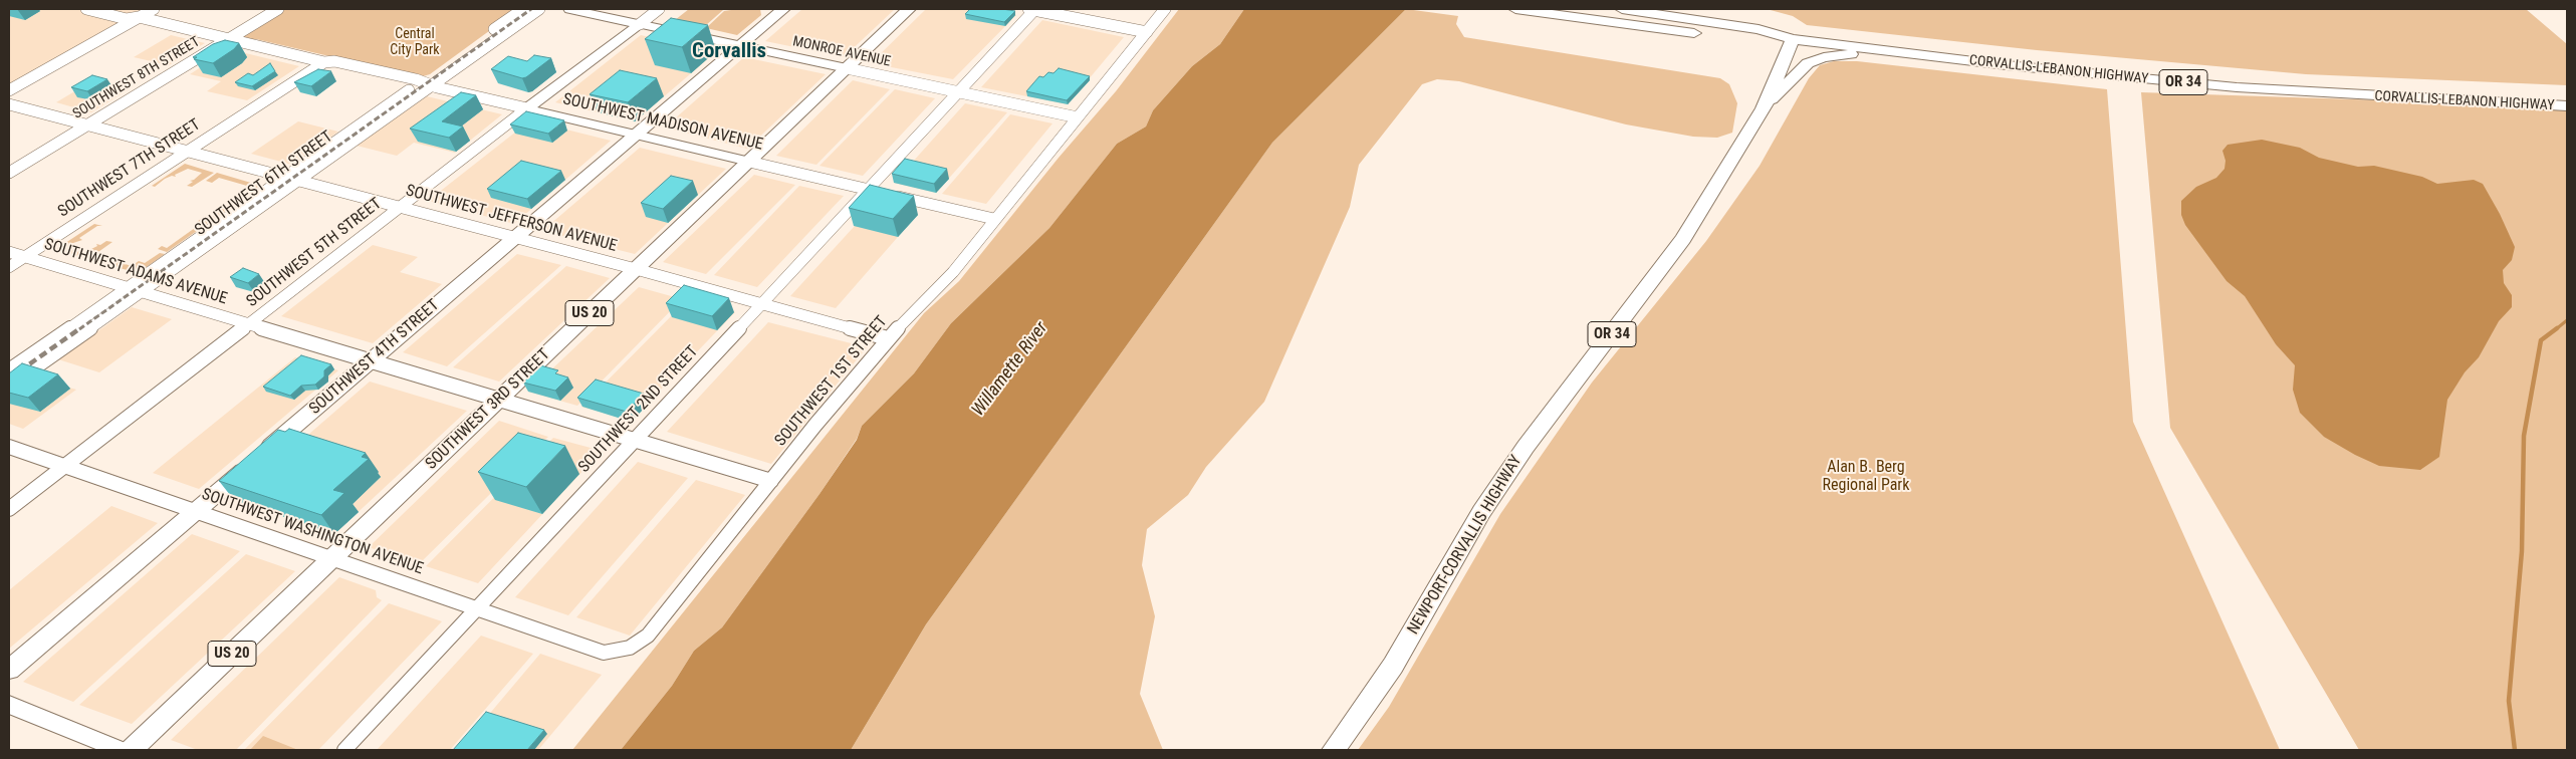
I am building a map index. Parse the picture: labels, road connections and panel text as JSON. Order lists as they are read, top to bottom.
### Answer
{
  "streets": {
    "highway": [
      "CORVALLIS-LEBANON HIGHWAY",
      "OR 34",
      "US 20",
      "SOUTHWEST 4TH STREET",
      "SOUTHWEST 3RD STREET",
      "NEWPORT-CORVALLIS HIGHWAY"
    ],
    "main road": ["MONROE AVENUE", "SOUTHWEST MADISON AVENUE", "SOUTHWEST 5TH STREET"],
    "street": [
      "SOUTHWEST 8TH STREET",
      "SOUTHWEST 7TH STREET",
      "SOUTHWEST 6TH STREET",
      "SOUTHWEST JEFFERSON AVENUE",
      "SOUTHWEST ADAMS AVENUE",
      "SOUTHWEST 1ST STREET",
      "SOUTHWEST 2ND STREET",
      "SOUTHWEST WASHINGTON AVENUE"
    ]
  },
  "crossings": [
    ["MONROE AVENUE", "SOUTHWEST 5TH STREET"],
    ["MONROE AVENUE", "US 20"],
    ["MONROE AVENUE", "SOUTHWEST 4TH STREET"],
    ["MONROE AVENUE", "SOUTHWEST 1ST STREET"],
    ["MONROE AVENUE", "SOUTHWEST 3RD STREET"],
    ["MONROE AVENUE", "SOUTHWEST 2ND STREET"],
    ["CORVALLIS-LEBANON HIGHWAY", "OR 34"],
    ["CORVALLIS-LEBANON HIGHWAY", "NEWPORT-CORVALLIS HIGHWAY"],
    ["SOUTHWEST 8TH STREET", "SOUTHWEST MADISON AVENUE"],
    ["SOUTHWEST 8TH STREET", "SOUTHWEST JEFFERSON AVENUE"],
    ["OR 34", "NEWPORT-CORVALLIS HIGHWAY"],
    ["SOUTHWEST MADISON AVENUE", "SOUTHWEST 7TH STREET"],
    ["SOUTHWEST MADISON AVENUE", "SOUTHWEST 6TH STREET"],
    ["SOUTHWEST MADISON AVENUE", "SOUTHWEST 5TH STREET"],
    ["SOUTHWEST MADISON AVENUE", "SOUTHWEST 4TH STREET"],
    ["SOUTHWEST MADISON AVENUE", "SOUTHWEST 1ST STREET"],
    ["SOUTHWEST MADISON AVENUE", "SOUTHWEST 3RD STREET"],
    ["SOUTHWEST MADISON AVENUE", "SOUTHWEST 2ND STREET"],
    ["SOUTHWEST 7TH STREET", "SOUTHWEST JEFFERSON AVENUE"],
    ["SOUTHWEST 7TH STREET", "SOUTHWEST ADAMS AVENUE"],
    ["SOUTHWEST 6TH STREET", "SOUTHWEST JEFFERSON AVENUE"],
    ["SOUTHWEST 6TH STREET", "SOUTHWEST ADAMS AVENUE"],
    ["SOUTHWEST JEFFERSON AVENUE", "SOUTHWEST 5TH STREET"],
    ["SOUTHWEST JEFFERSON AVENUE", "SOUTHWEST 4TH STREET"],
    ["SOUTHWEST JEFFERSON AVENUE", "SOUTHWEST 1ST STREET"],
    ["SOUTHWEST JEFFERSON AVENUE", "SOUTHWEST 3RD STREET"],
    ["SOUTHWEST JEFFERSON AVENUE", "SOUTHWEST 2ND STREET"],
    ["SOUTHWEST 5TH STREET", "SOUTHWEST ADAMS AVENUE"],
    ["SOUTHWEST 5TH STREET", "SOUTHWEST WASHINGTON AVENUE"],
    ["SOUTHWEST ADAMS AVENUE", "SOUTHWEST 4TH STREET"],
    ["SOUTHWEST ADAMS AVENUE", "SOUTHWEST 1ST STREET"],
    ["SOUTHWEST ADAMS AVENUE", "SOUTHWEST 3RD STREET"],
    ["SOUTHWEST ADAMS AVENUE", "SOUTHWEST 2ND STREET"],
    ["US 20", "SOUTHWEST 3RD STREET"],
    ["SOUTHWEST 4TH STREET", "SOUTHWEST WASHINGTON AVENUE"],
    ["SOUTHWEST 1ST STREET", "SOUTHWEST WASHINGTON AVENUE"],
    ["SOUTHWEST 3RD STREET", "SOUTHWEST WASHINGTON AVENUE"],
    ["SOUTHWEST 2ND STREET", "SOUTHWEST WASHINGTON AVENUE"]
  ],
  "districts": ["Corvallis"],
  "water": ["Willamette River"],
  "parks": ["Central City Park", "Alan B. Berg Regional Park"]
}
